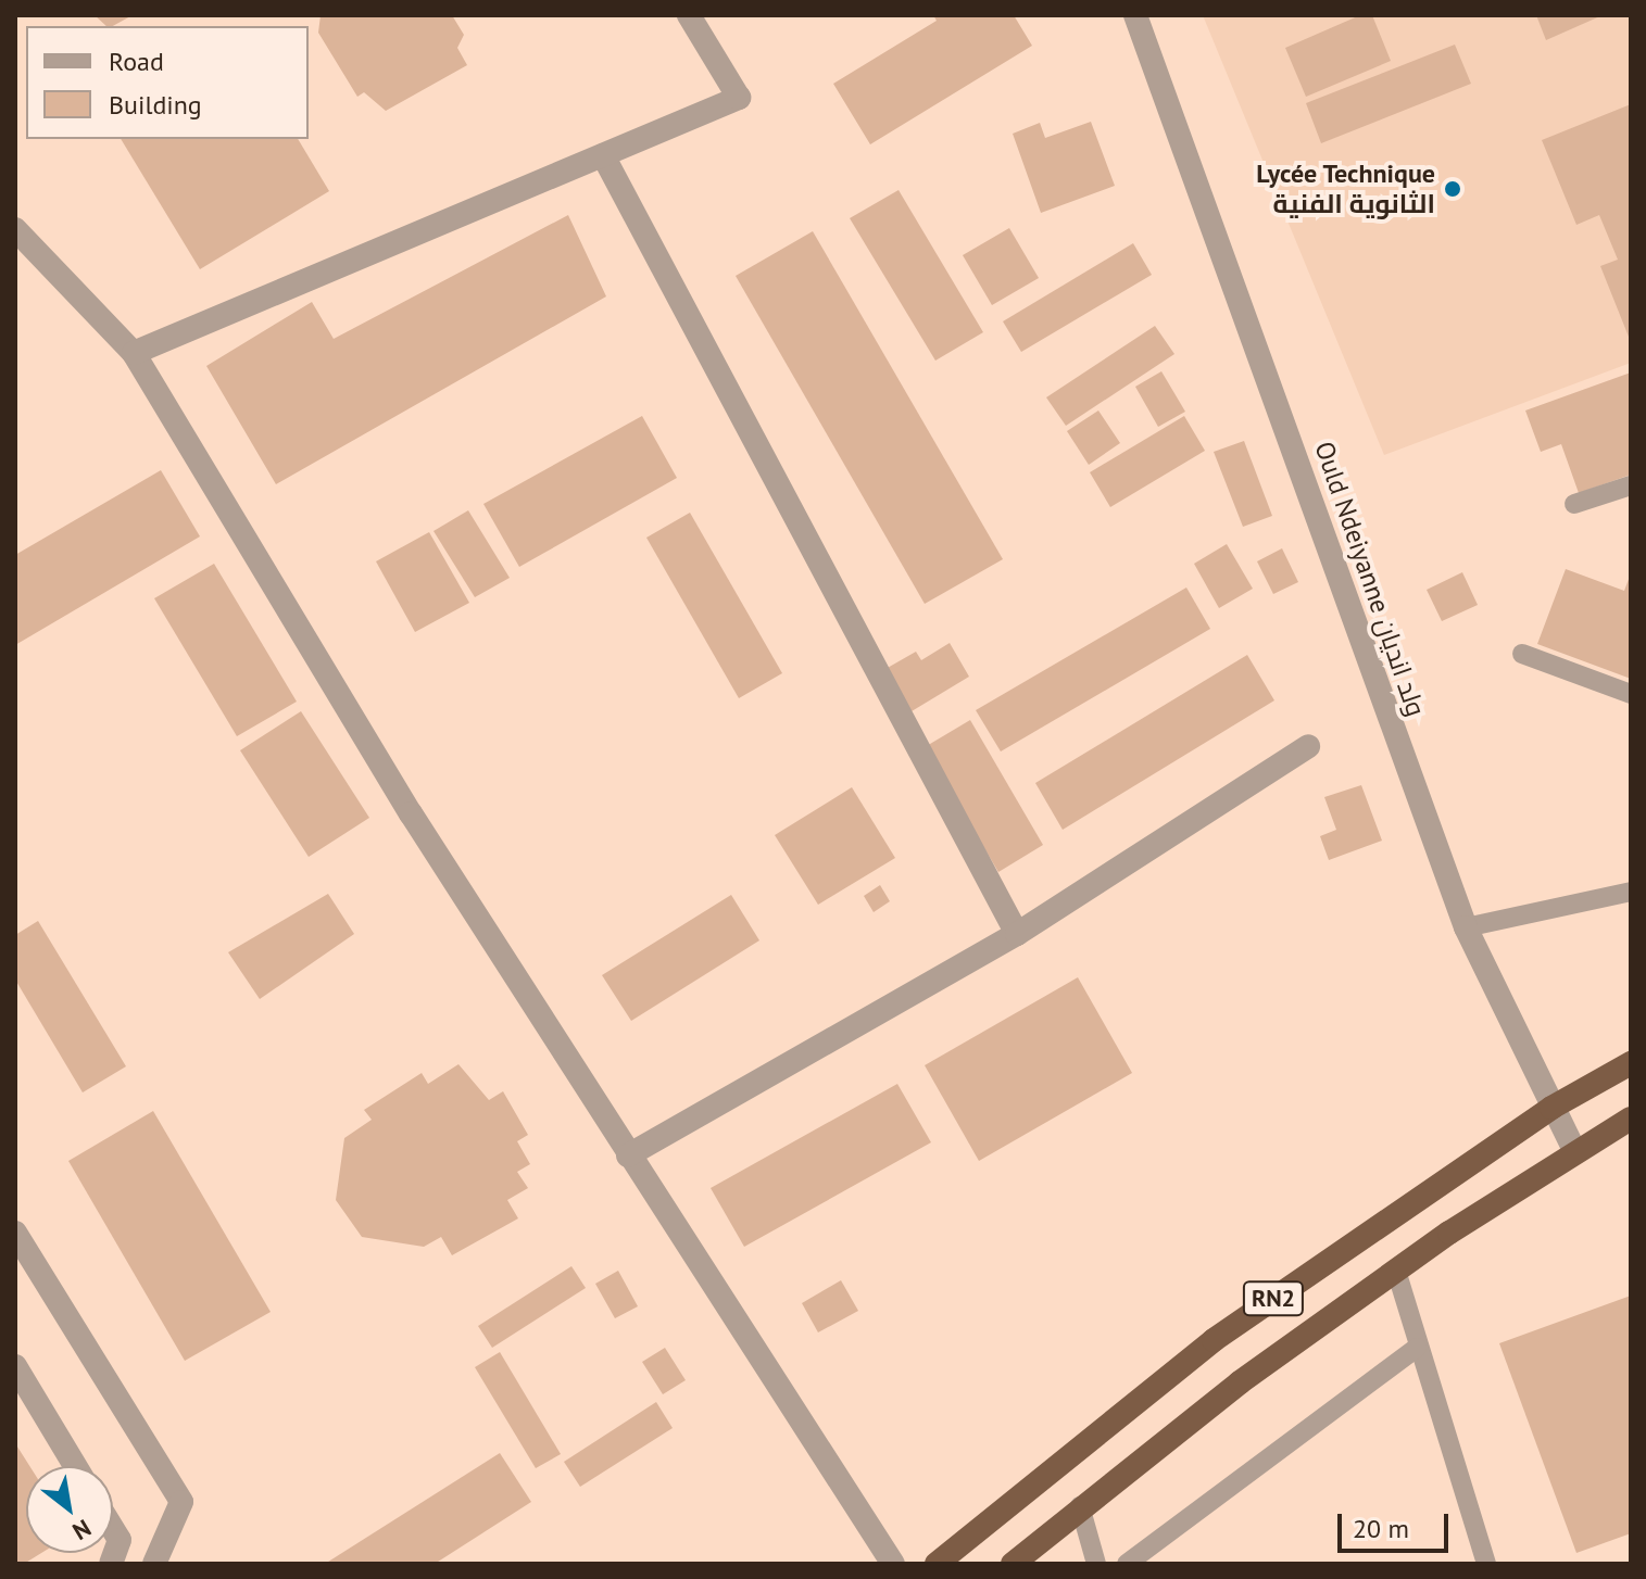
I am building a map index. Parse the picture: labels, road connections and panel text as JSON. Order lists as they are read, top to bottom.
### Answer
{
  "streets": {
    "highway": ["RN2"],
    "street": ["Ould Ndeiyanne ولد انديان"]
  },
  "crossings": [
    ["Ould Ndeiyanne ولد انديان", "RN2"]
  ],
  "places": ["Lycée Technique الثانوية الفنية"],
  "legend": ["Road", "Building"],
  "scale_bar": "20 m",
  "north": "bottom right"
}
